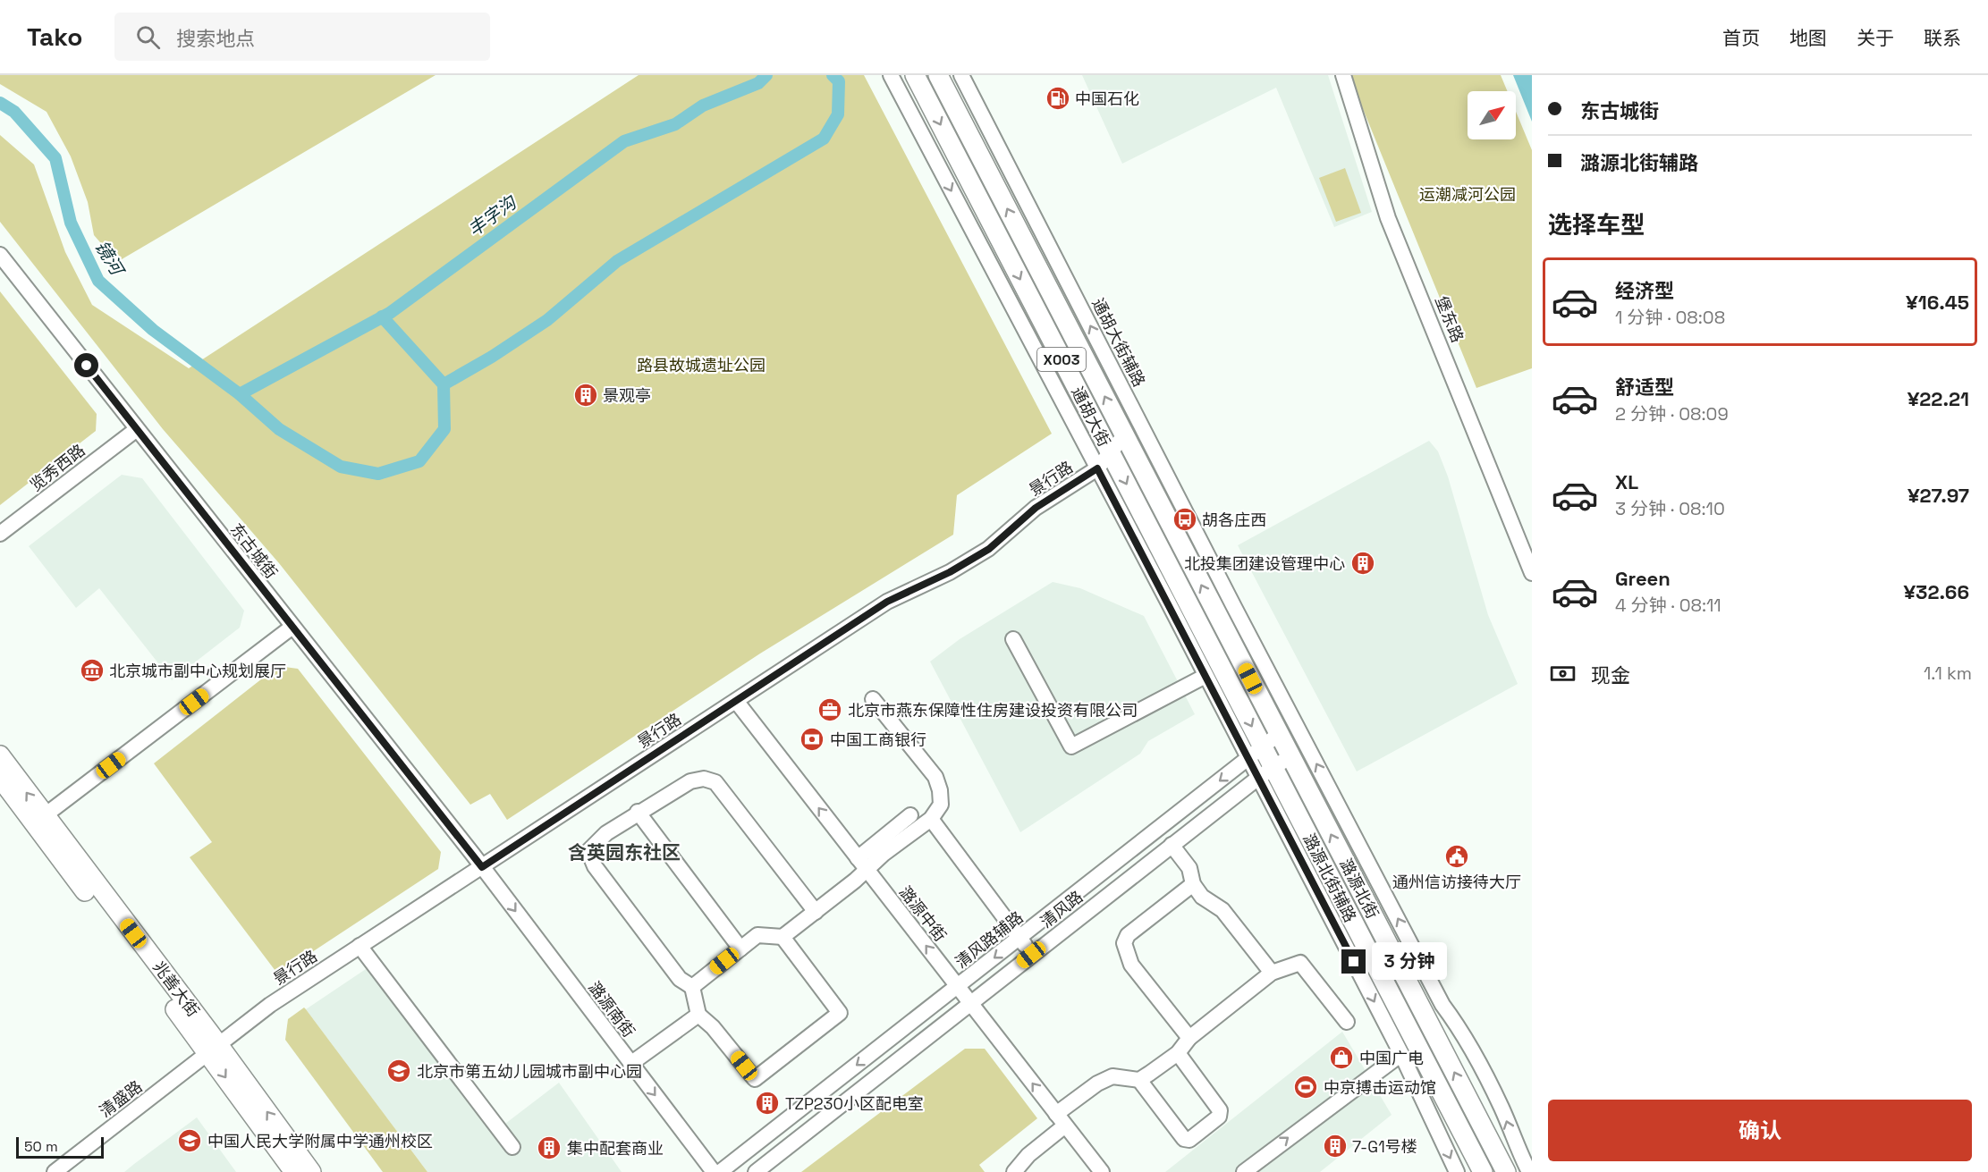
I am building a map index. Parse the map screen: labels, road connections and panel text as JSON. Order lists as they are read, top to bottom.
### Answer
{
  "streets": {
    "main road": [
      "X003",
      "通胡大街",
      "潞源北街",
      "兆善大街"
    ],
    "street": [
      "堡东路",
      "通胡大街辅路",
      "览秀西路",
      "景行路",
      "东古城街",
      "潞源北街辅路",
      "清风路",
      "潞源中街",
      "清风路辅路",
      "潞源南街",
      "清盛路"
    ]
  },
  "crossings": [
    ["通胡大街", "景行路"],
    ["通胡大街", "潞源北街"],
    ["览秀西路", "东古城街"],
    ["景行路", "东古城街"],
    ["景行路", "潞源中街"],
    ["景行路", "兆善大街"],
    ["景行路", "潞源南街"],
    ["景行路", "清盛路"],
    ["东古城街", "潞源南街"],
    ["潞源北街辅路", "潞源北街"],
    ["潞源北街辅路", "清风路"],
    ["潞源北街", "清风路"],
    ["潞源北街", "清风路辅路"],
    ["清风路", "潞源中街"],
    ["潞源中街", "清风路辅路"],
    ["兆善大街", "清盛路"]
  ],
  "one_way": ["潞源中街", "清风路辅路", "潞源南街"],
  "districts": ["含英园东社区"],
  "water": ["丰字沟", "镜河"],
  "parks": ["运潮减河公园", "路县故城遗址公园"],
  "places": {
    "fuel station": ["中国石化"],
    "building": [
      "景观亭",
      "北投集团建设管理中心",
      "TZP230小区配电室",
      "7-G1号楼",
      "集中配套商业"
    ],
    "bus stop": ["胡各庄西"],
    "museum": ["北京城市副中心规划展厅"],
    "office": ["北京市燕东保障性住房建设投资有限公司"],
    "bank": ["中国工商银行"],
    "public building": ["通州信访接待大厅"],
    "shop": ["中国广电"],
    "school or university": ["北京市第五幼儿园城市副中心园", "中国人民大学附属中学通州校区"],
    "sports": ["中京搏击运动馆"]
  },
  "scale_bar": "50 m",
  "north": "top right",
  "page": {
    "header": "Tako",
    "search": "搜索地点",
    "nav": [
      "首页",
      "地图",
      "关于",
      "联系"
    ],
    "banner": ["东古城街", "潞源北街辅路"],
    "heading": "选择车型",
    "list": [
      {
        "name": "经济型",
        "note": "1 分钟 · 08:08",
        "value": "¥16.45"
      },
      {
        "name": "舒适型",
        "note": "2 分钟 · 08:09",
        "value": "¥22.21"
      },
      {
        "name": "XL",
        "note": "3 分钟 · 08:10",
        "value": "¥27.97"
      },
      {
        "name": "Green",
        "note": "4 分钟 · 08:11",
        "value": "¥32.66"
      }
    ],
    "pay": ["现金", "1.1 km"],
    "bubble": "3 分钟",
    "buttons": "确认",
    "scale": "50 m"
  }
}
